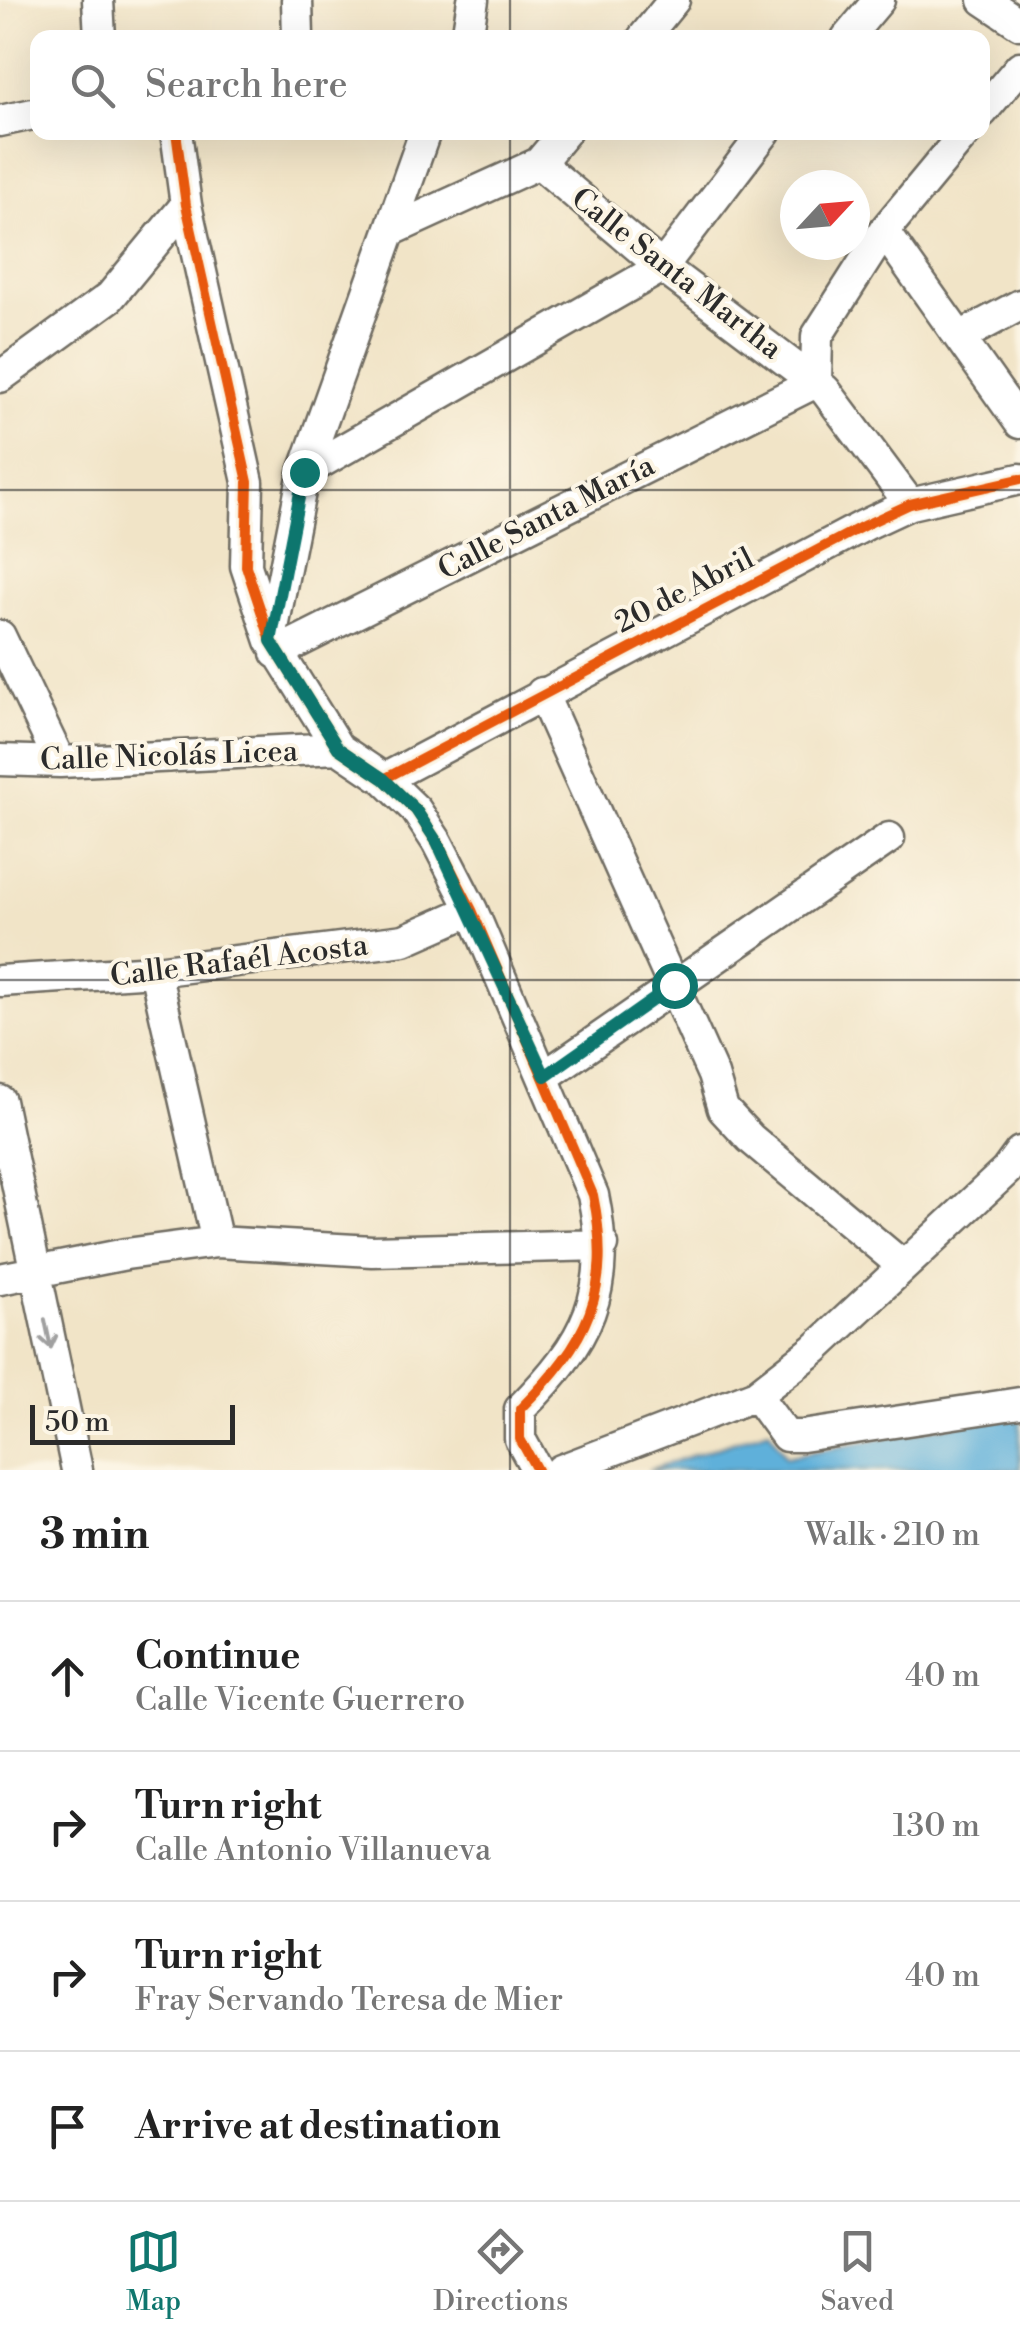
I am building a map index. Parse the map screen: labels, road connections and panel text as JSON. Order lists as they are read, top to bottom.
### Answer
{
  "streets": {
    "street": [
      "Calle Santa Martha",
      "Calle Santa María",
      "20 de Abril",
      "Calle Nicolás Licea",
      "Calle Rafaél Acosta"
    ]
  },
  "crossings": [
    ["Calle Santa Martha", "Calle Santa María"],
    ["Calle Santa Martha", "20 de Abril"]
  ],
  "scale_bar": "50 m",
  "north": "top right",
  "page": {
    "search": "Search here",
    "scale": "50 m",
    "heading": ["3 min", "Walk · 210 m"],
    "list": [
      ["Continue", "Calle Vicente Guerrero", "40 m"],
      ["Turn right", "Calle Antonio Villanueva", "130 m"],
      ["Turn right", "Fray Servando Teresa de Mier", "40 m"],
      "Arrive at destination"
    ],
    "nav": ["Map", "Directions", "Saved"]
  }
}
